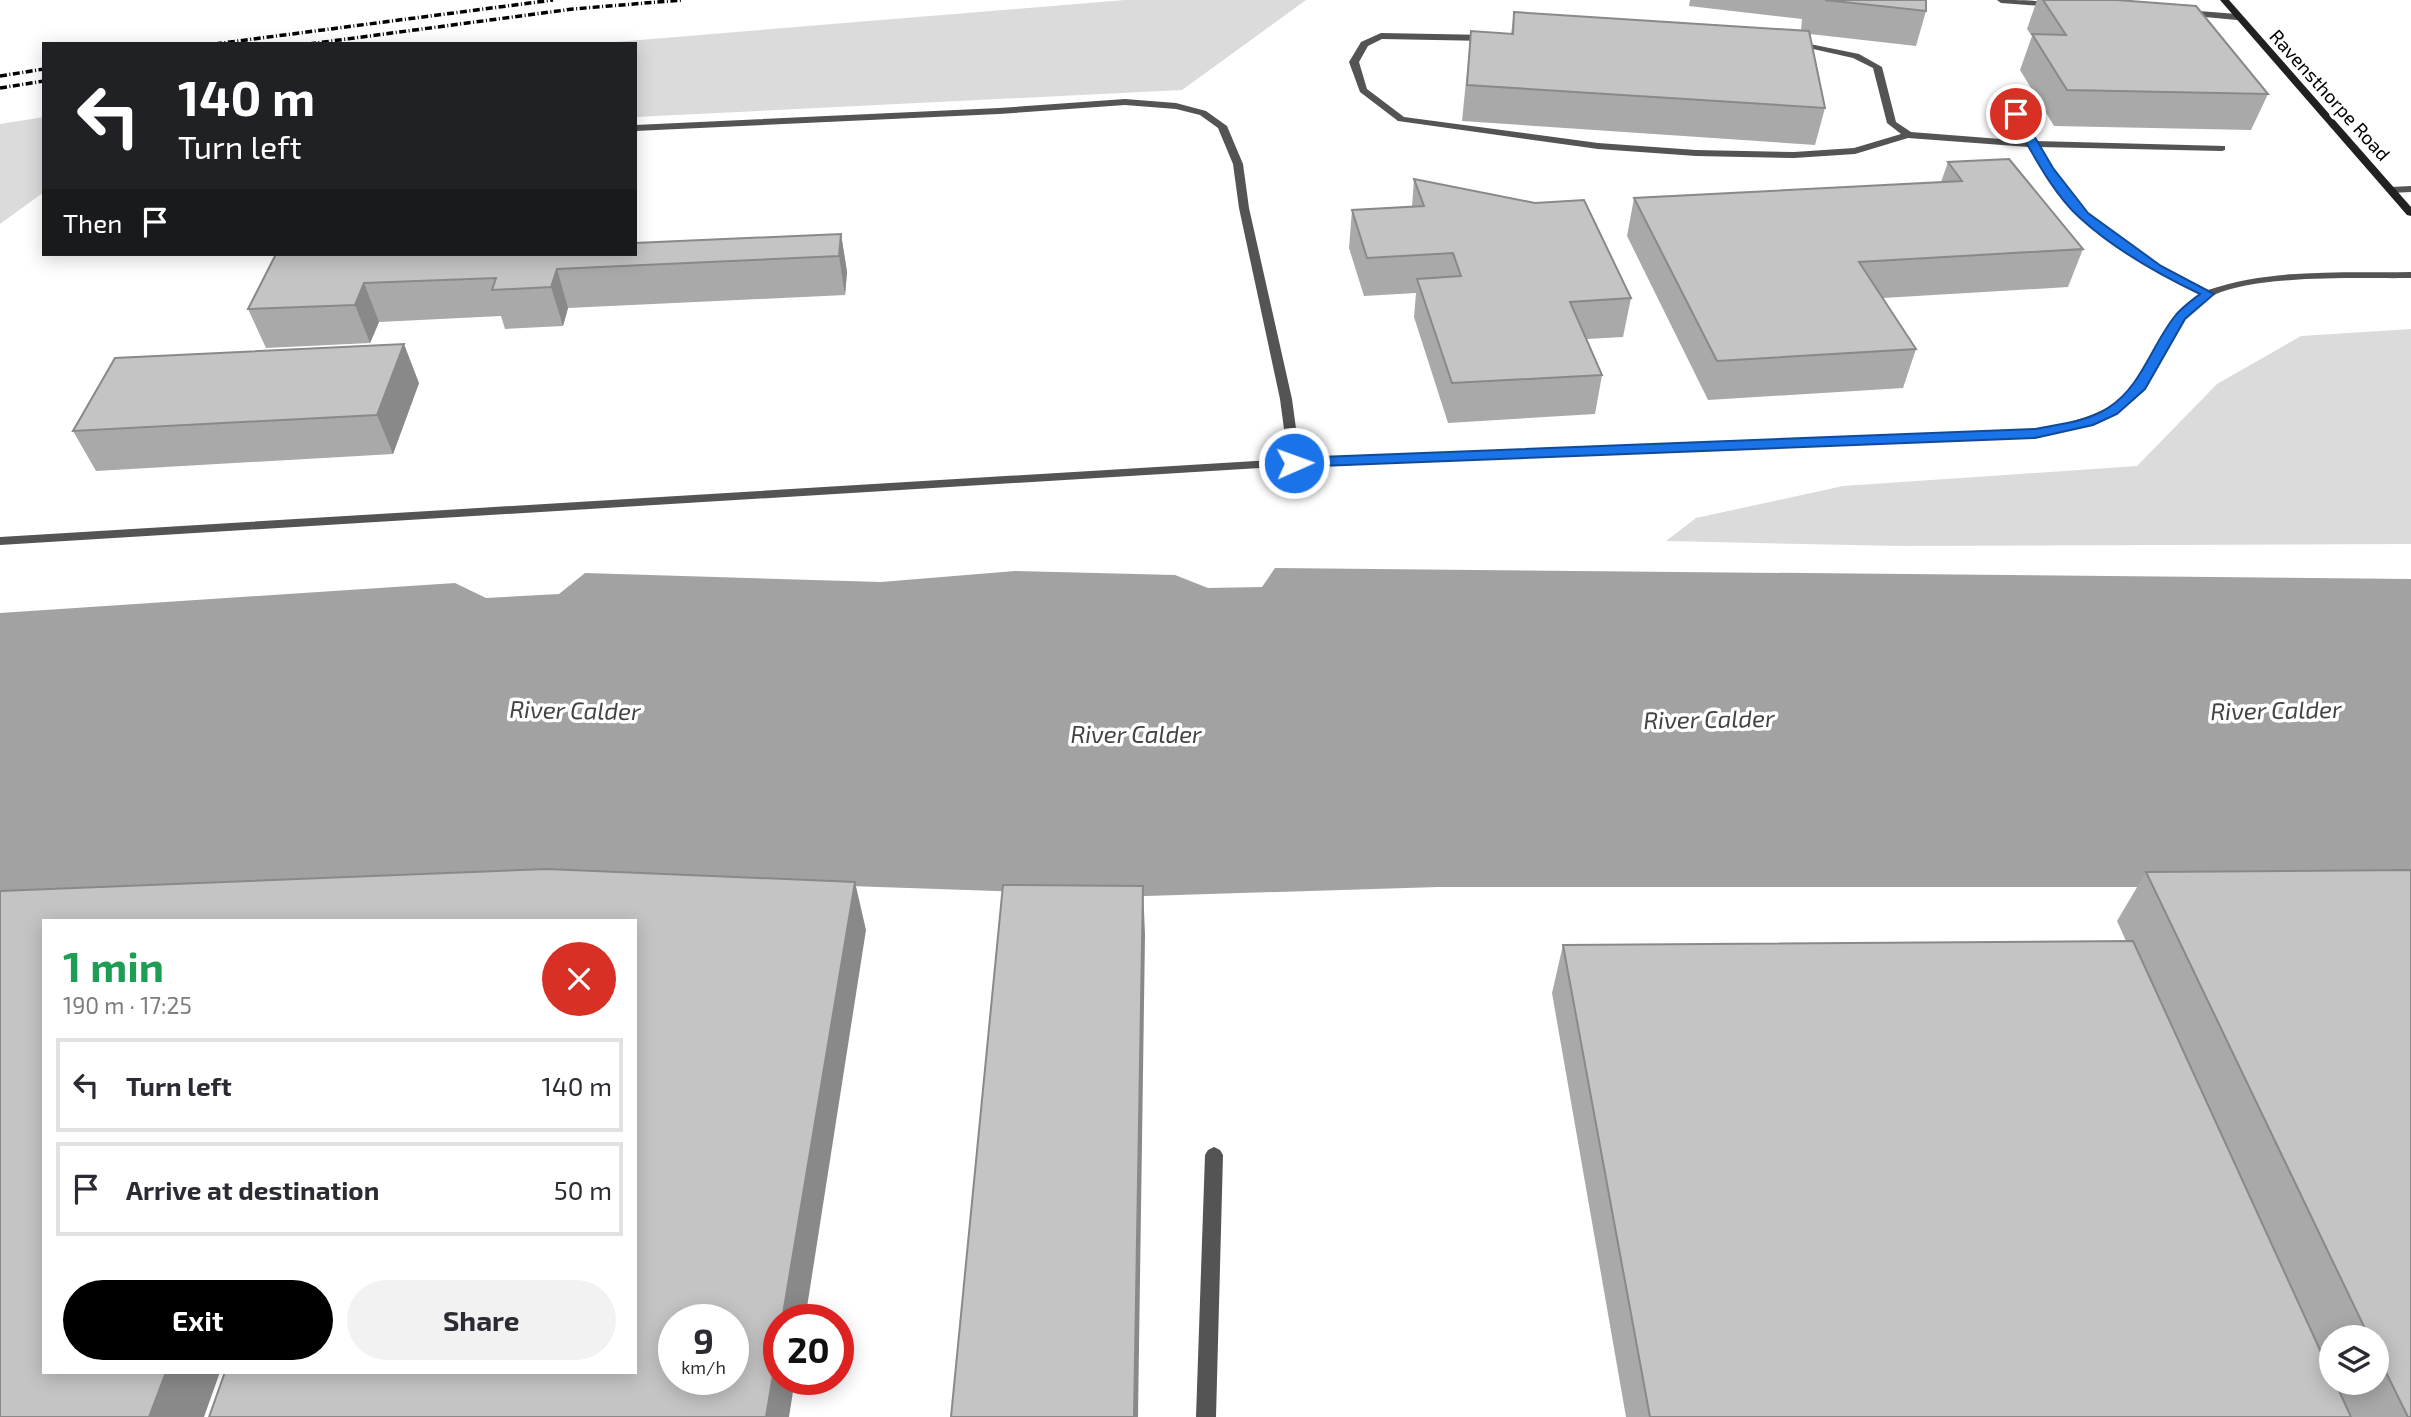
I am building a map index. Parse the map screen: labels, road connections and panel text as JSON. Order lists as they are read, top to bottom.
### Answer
{
  "streets": {
    "street": ["Ravensthorpe Road"]
  },
  "water": ["River Calder"],
  "page": {
    "turn": ["140 m", "Turn left"],
    "then": "Then",
    "heading": ["1 min", "190 m · 17:25"],
    "list": [
      {
        "name": "Turn left",
        "value": "140 m"
      },
      {
        "name": "Arrive at destination",
        "value": "50 m"
      }
    ],
    "buttons": ["Exit", "Share"],
    "speed": "9 km/h",
    "limit": "20"
  }
}
